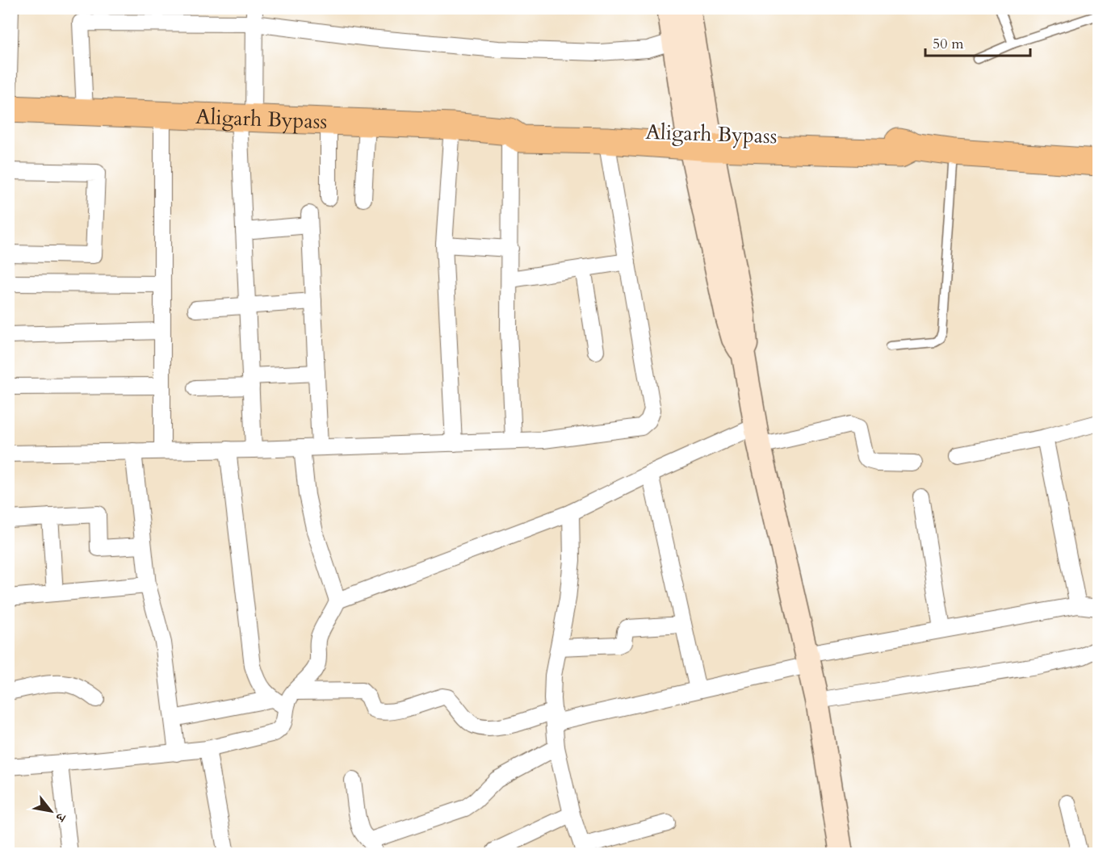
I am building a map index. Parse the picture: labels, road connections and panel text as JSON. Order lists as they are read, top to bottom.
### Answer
{
  "streets": {
    "highway": ["Aligarh Bypass"]
  },
  "scale_bar": "50 m",
  "north": "bottom right"
}
